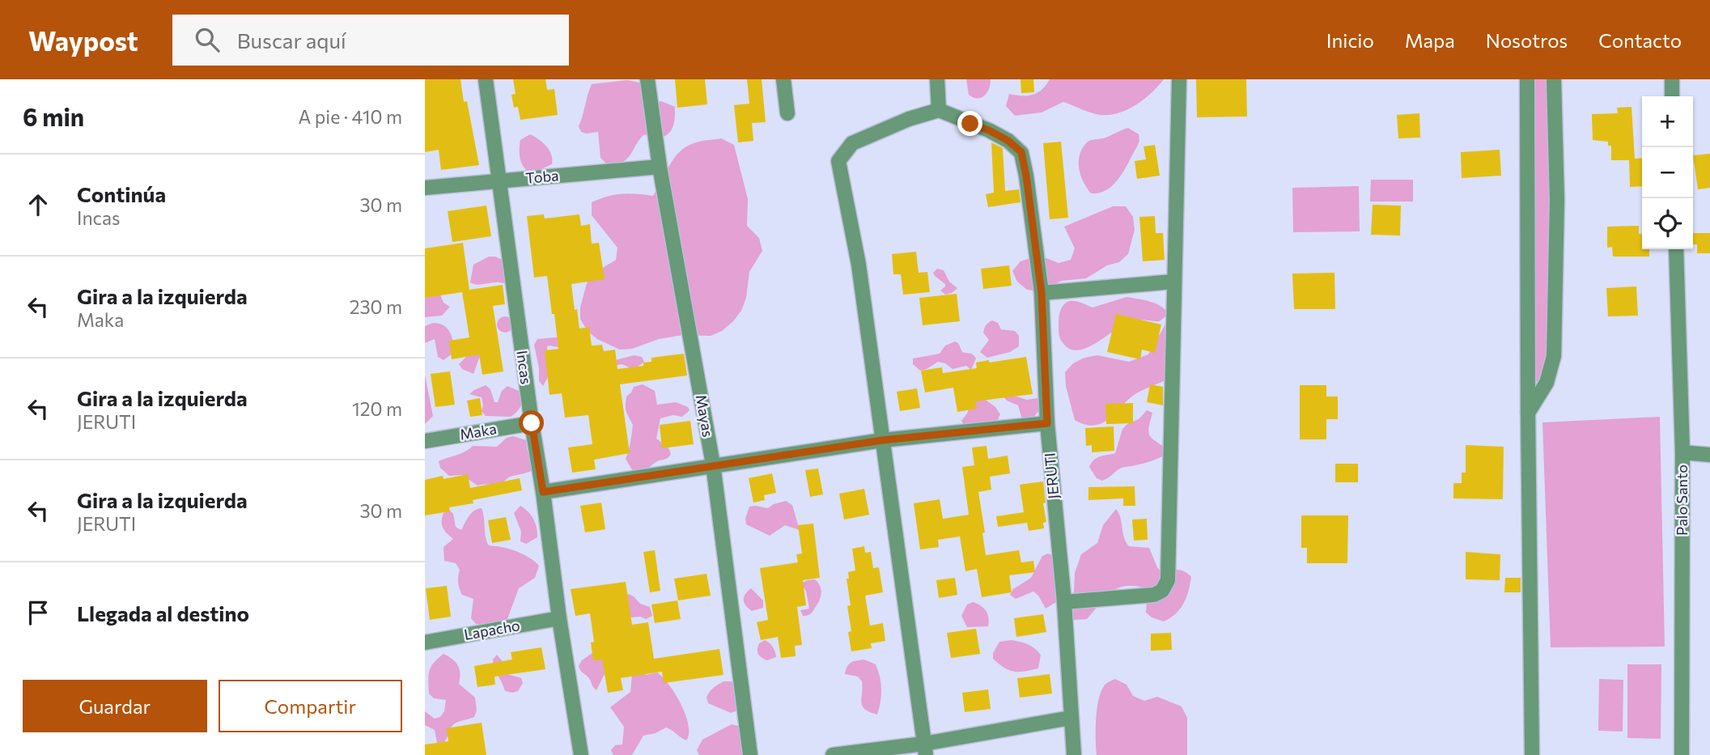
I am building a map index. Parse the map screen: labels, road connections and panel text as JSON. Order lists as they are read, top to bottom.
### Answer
{
  "streets": {
    "street": [
      "Toba",
      "Incas",
      "Mayas",
      "Maka",
      "JERUTI",
      "Palo Santo",
      "Lapacho"
    ]
  },
  "crossings": [
    ["Toba", "Incas"],
    ["Toba", "Mayas"],
    ["Incas", "Maka"],
    ["Incas", "Lapacho"]
  ],
  "page": {
    "header": "Waypost",
    "search": "Buscar aquí",
    "nav": [
      "Inicio",
      "Mapa",
      "Nosotros",
      "Contacto"
    ],
    "heading": ["6 min", "A pie · 410 m"],
    "map_buttons": ["+", "−"],
    "list": [
      ["Continúa", "Incas", "30 m"],
      ["Gira a la izquierda", "Maka", "230 m"],
      ["Gira a la izquierda", "JERUTI", "120 m"],
      ["Gira a la izquierda", "JERUTI", "30 m"],
      "Llegada al destino"
    ],
    "buttons": ["Guardar", "Compartir"]
  }
}
